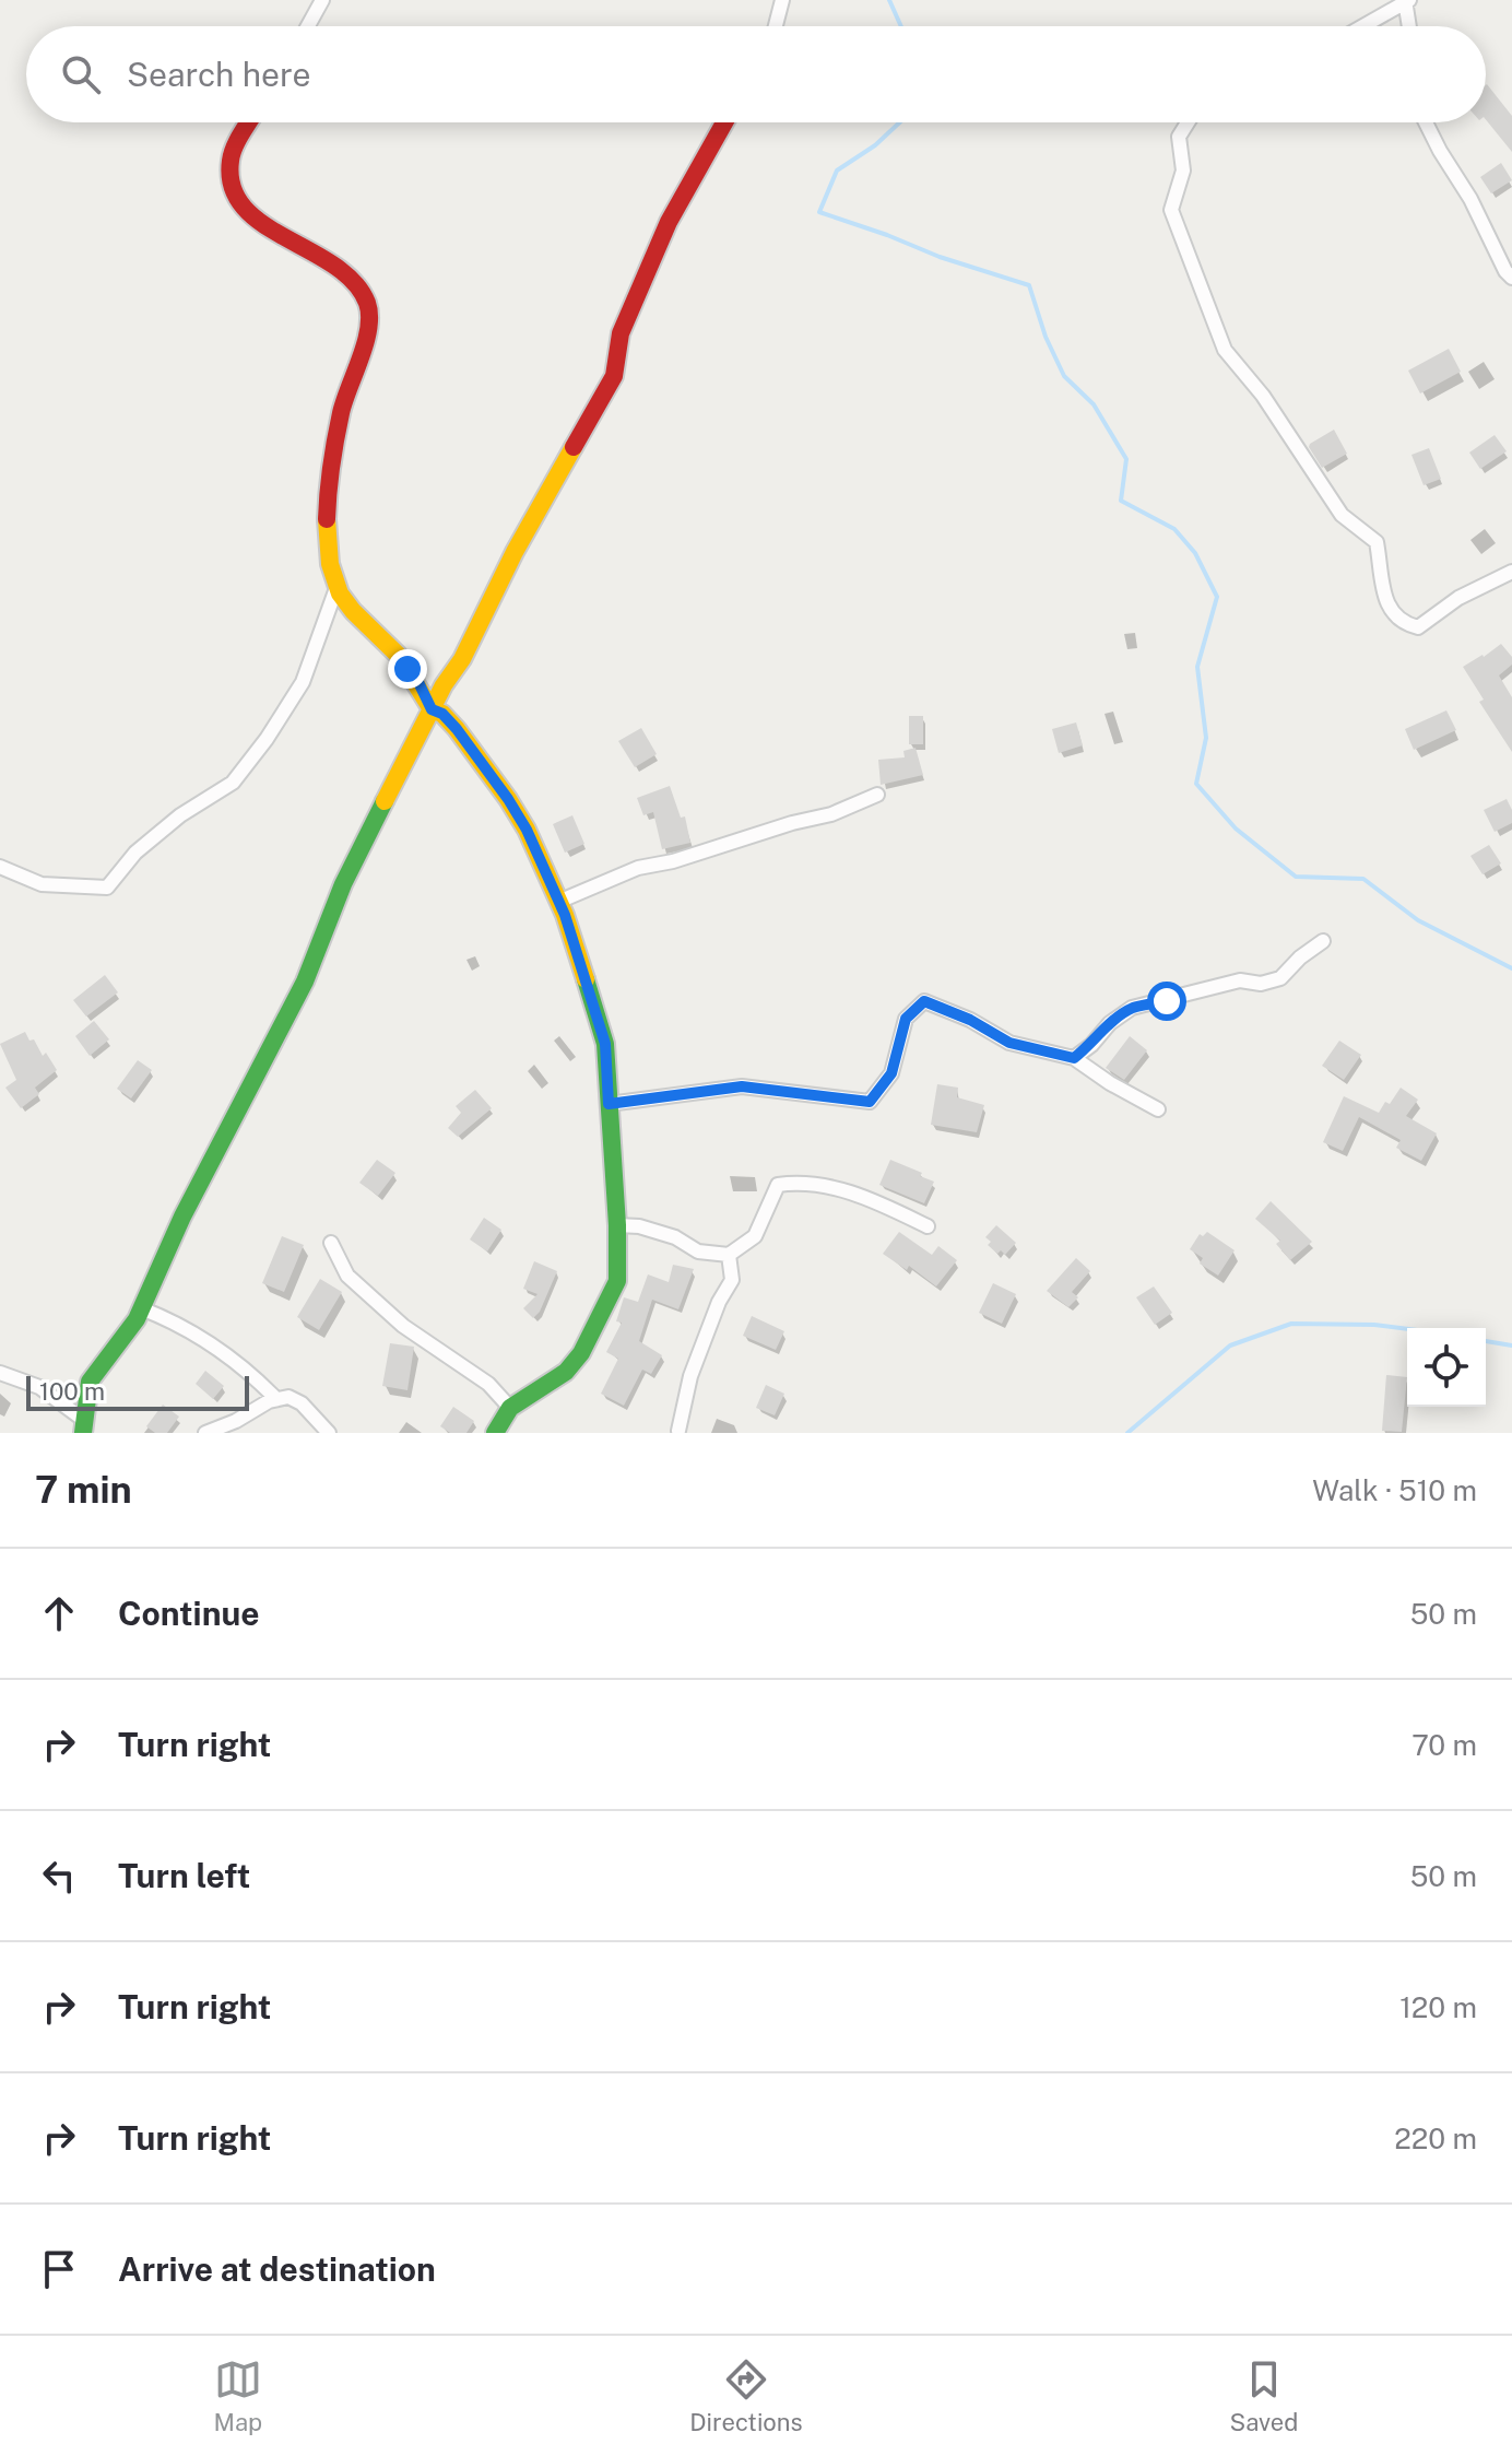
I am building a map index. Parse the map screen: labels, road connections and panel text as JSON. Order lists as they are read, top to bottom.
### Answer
{
  "scale_bar": "100 m",
  "page": {
    "search": "Search here",
    "scale": "100 m",
    "heading": ["7 min", "Walk · 510 m"],
    "list": [
      ["Continue", "50 m"],
      ["Turn right", "70 m"],
      ["Turn left", "50 m"],
      ["Turn right", "120 m"],
      ["Turn right", "220 m"],
      "Arrive at destination"
    ],
    "nav": ["Map", "Directions", "Saved"]
  }
}
